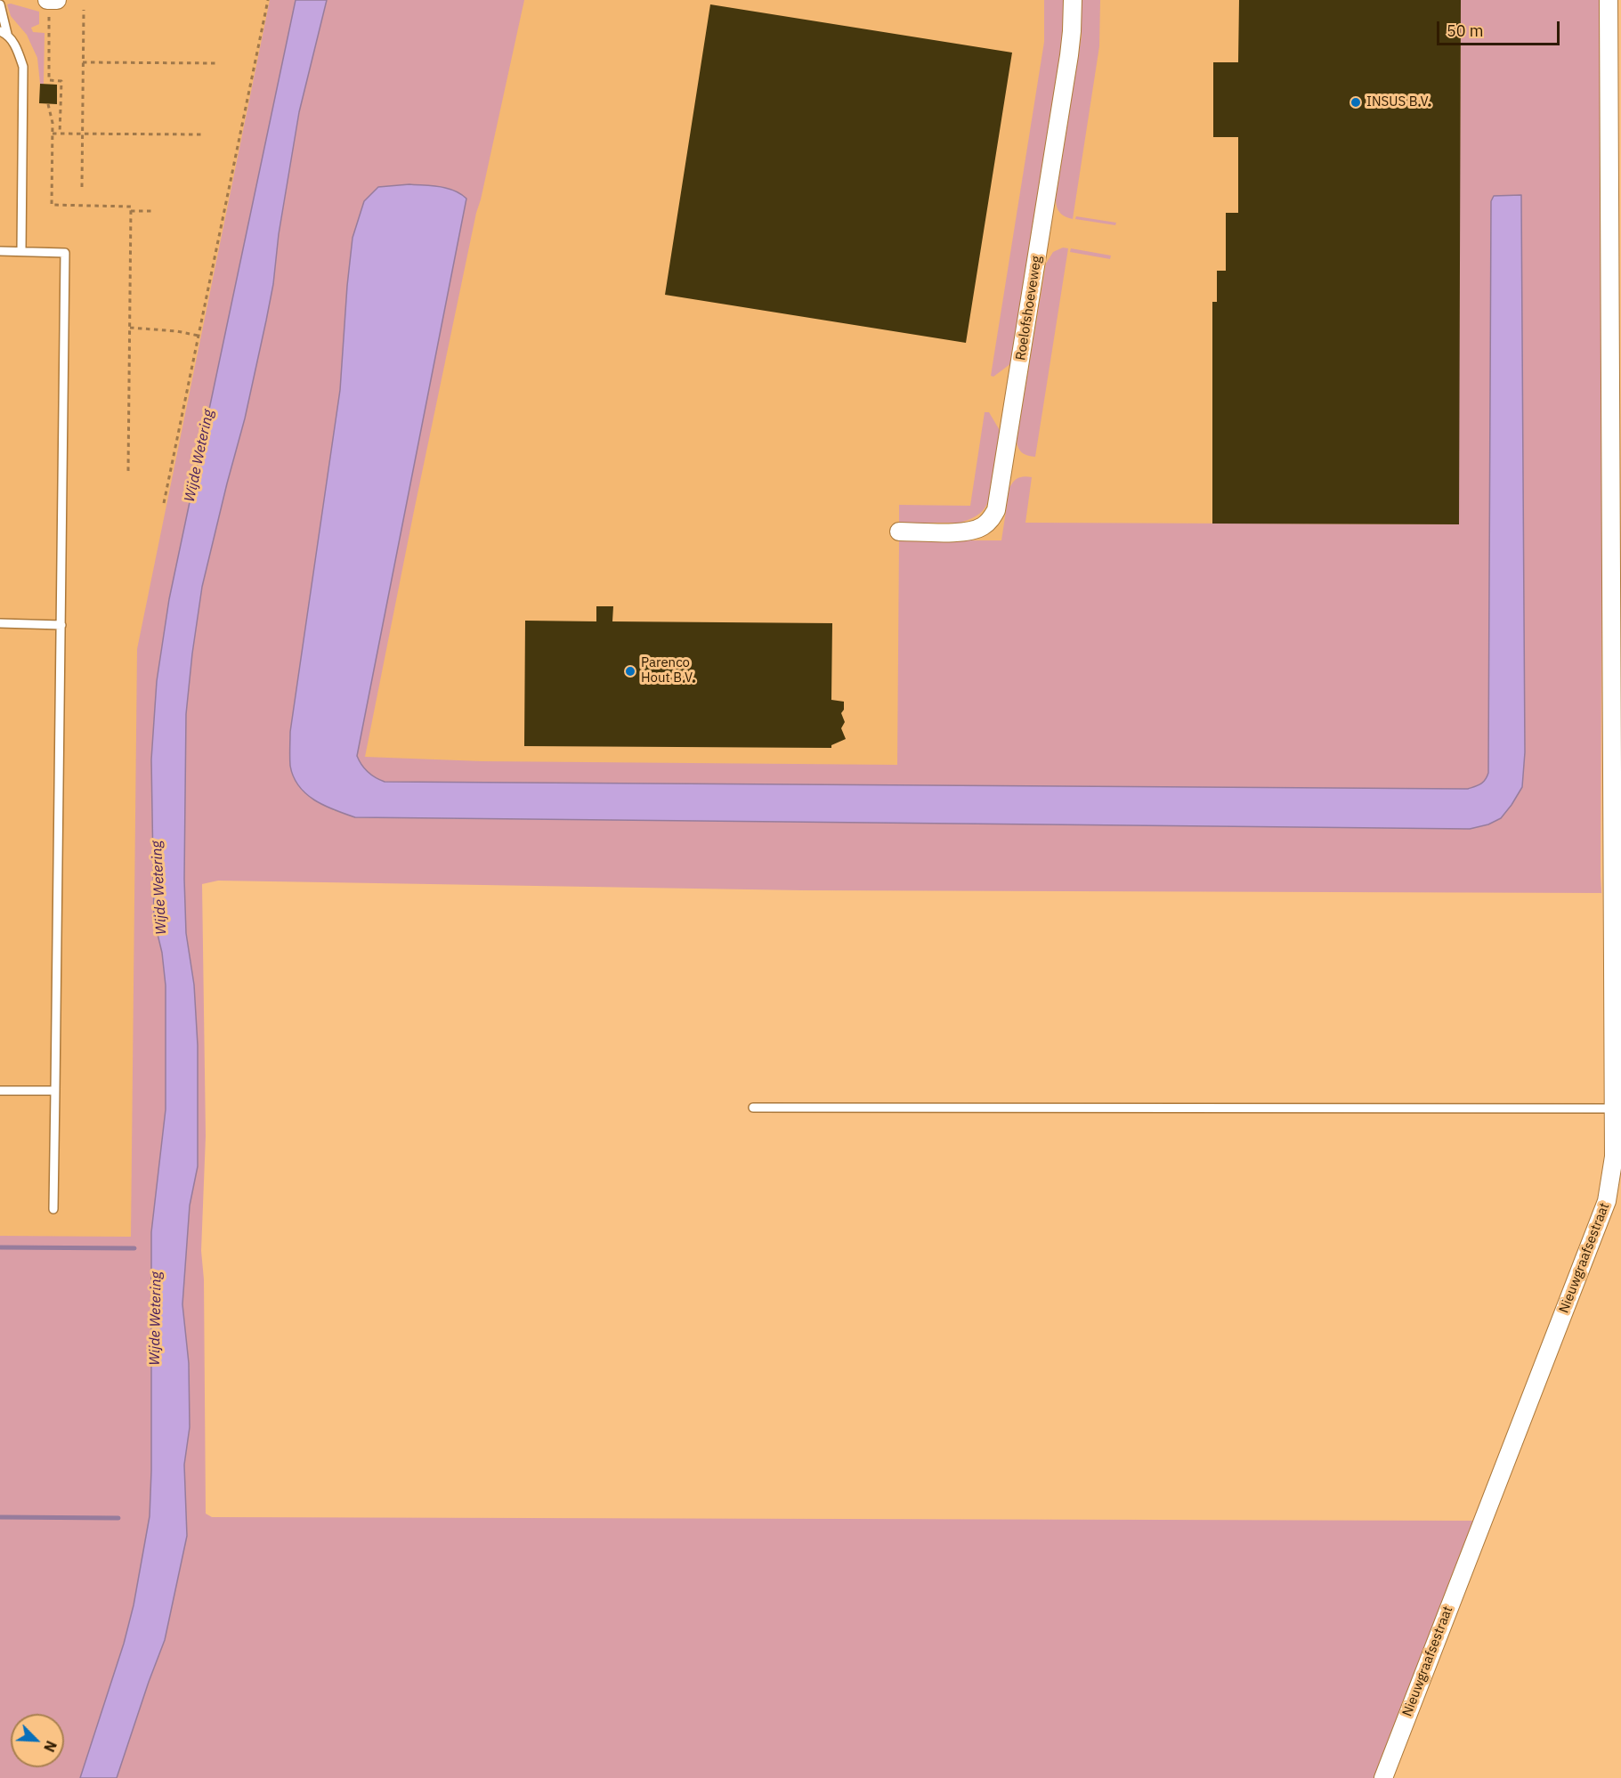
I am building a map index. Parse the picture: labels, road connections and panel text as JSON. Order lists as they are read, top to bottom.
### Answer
{
  "streets": {
    "street": ["Roelofshoeveweg", "Nieuwgraafsestraat"]
  },
  "water": ["Wijde Wetering"],
  "places": ["INSUS B.V.", "Parenco Hout B.V."],
  "scale_bar": "50 m",
  "north": "bottom right"
}
